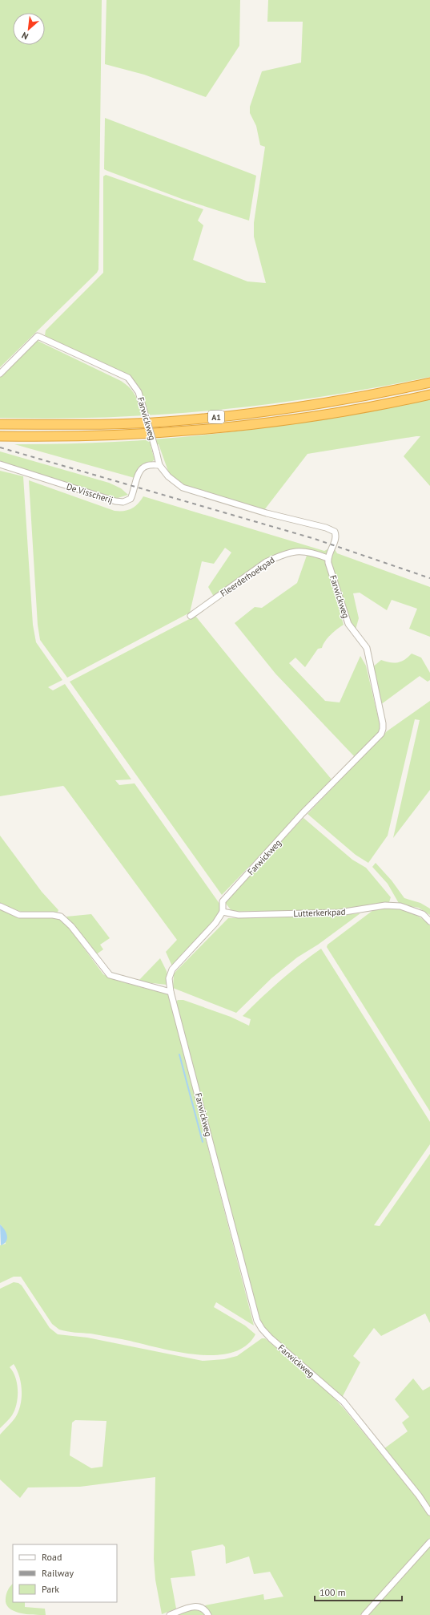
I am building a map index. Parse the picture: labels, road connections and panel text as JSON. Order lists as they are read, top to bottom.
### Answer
{
  "streets": {
    "highway": ["A1"],
    "street": [
      "Farwickweg",
      "De Visscherij",
      "Fleerderhoekpad",
      "Lutterkerkpad"
    ]
  },
  "crossings": [
    ["Farwickweg", "De Visscherij"],
    ["Farwickweg", "Fleerderhoekpad"],
    ["Farwickweg", "Lutterkerkpad"]
  ],
  "legend": ["Road", "Railway", "Park"],
  "scale_bar": "100 m",
  "north": "bottom left"
}
